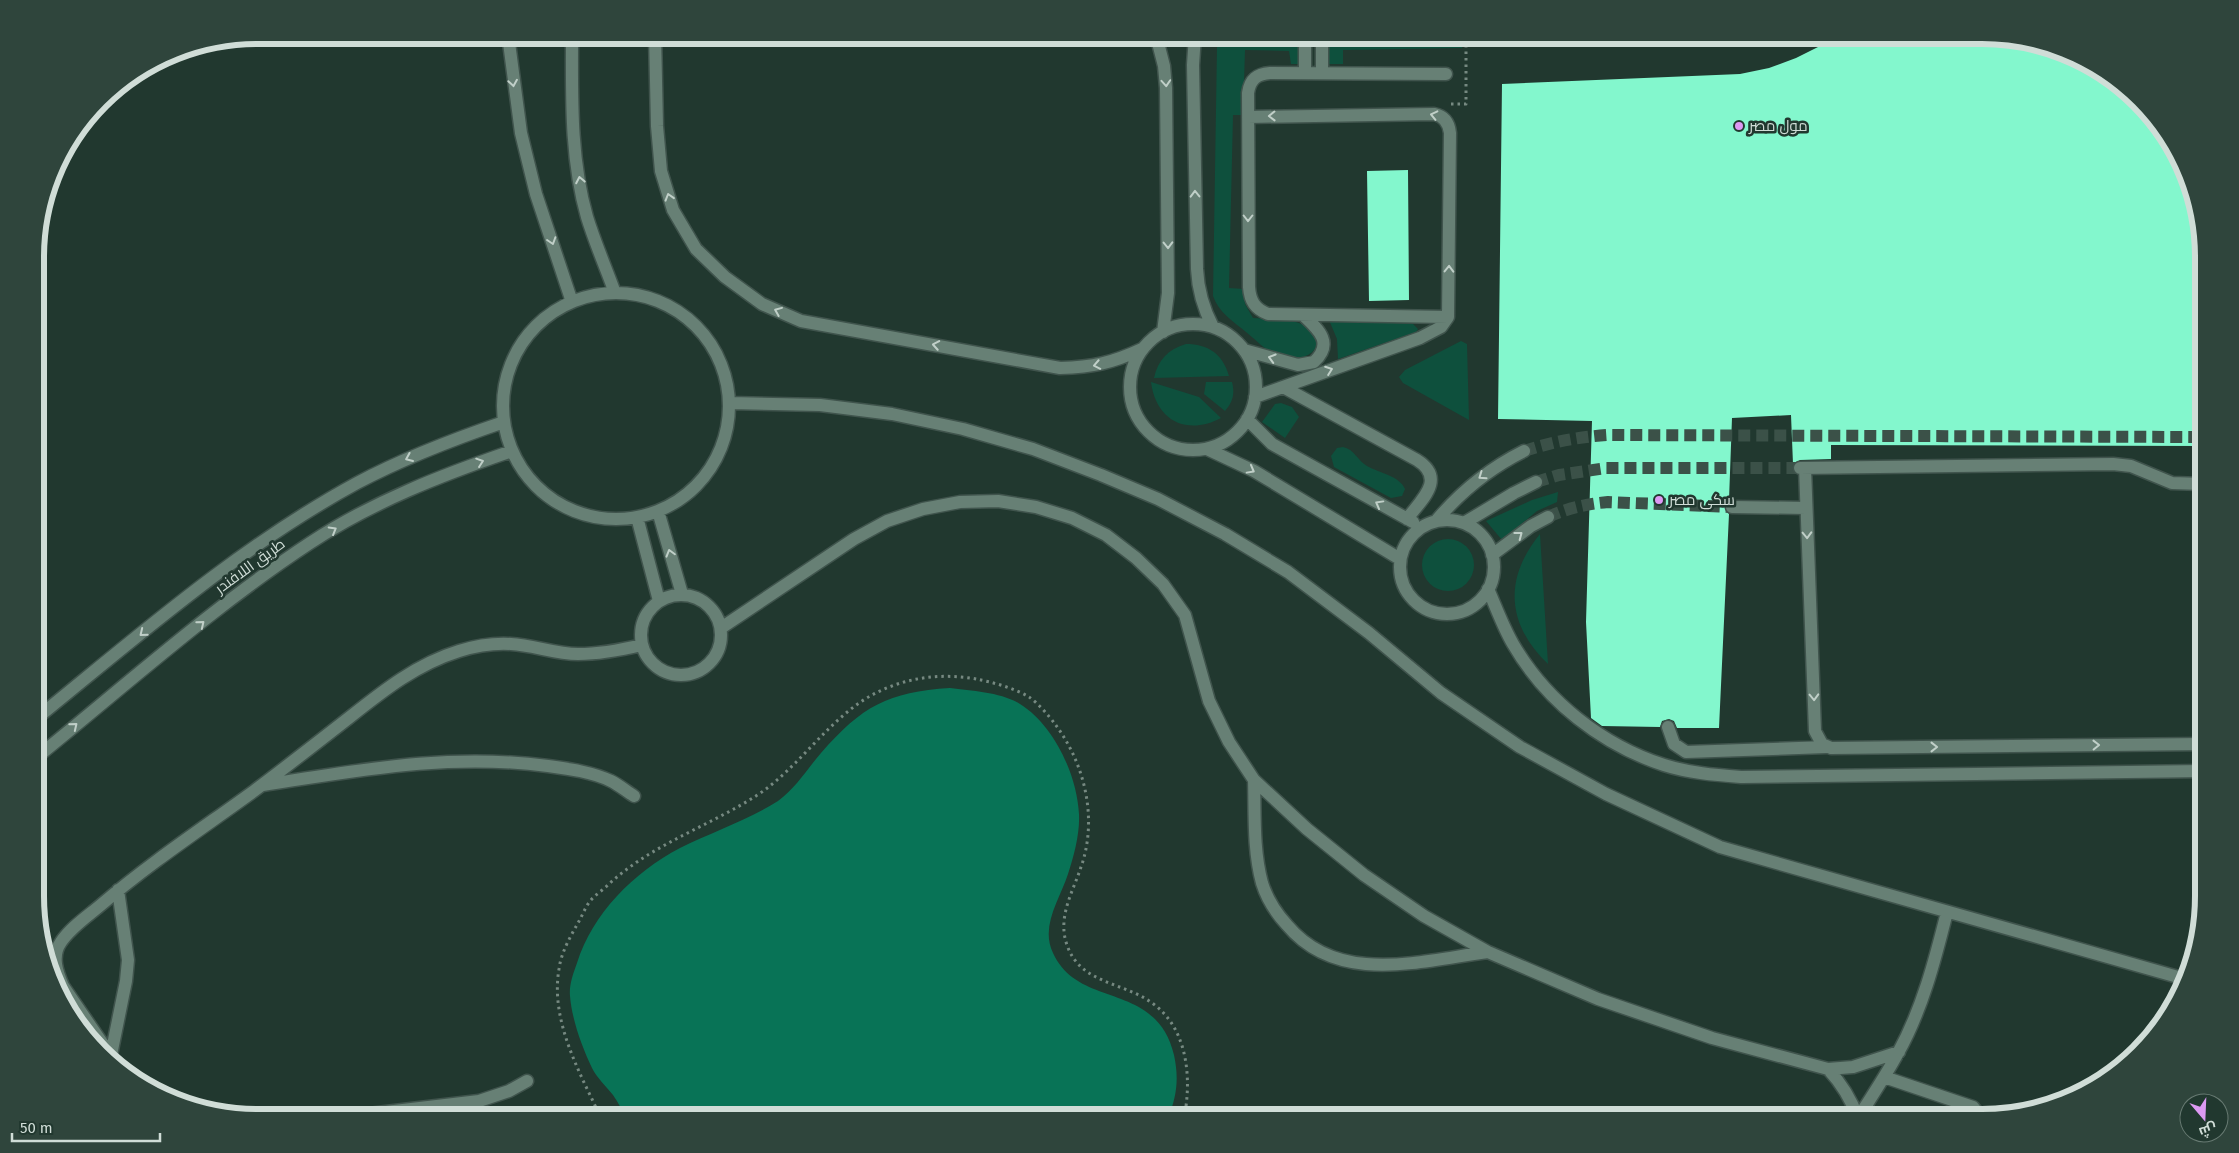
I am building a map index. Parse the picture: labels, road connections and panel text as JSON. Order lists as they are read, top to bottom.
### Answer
{
  "streets": {
    "street": ["طريق اللافندر"]
  },
  "places": ["مول مصر", "سكى مصر"],
  "scale_bar": "50 m",
  "north": "bottom"
}
